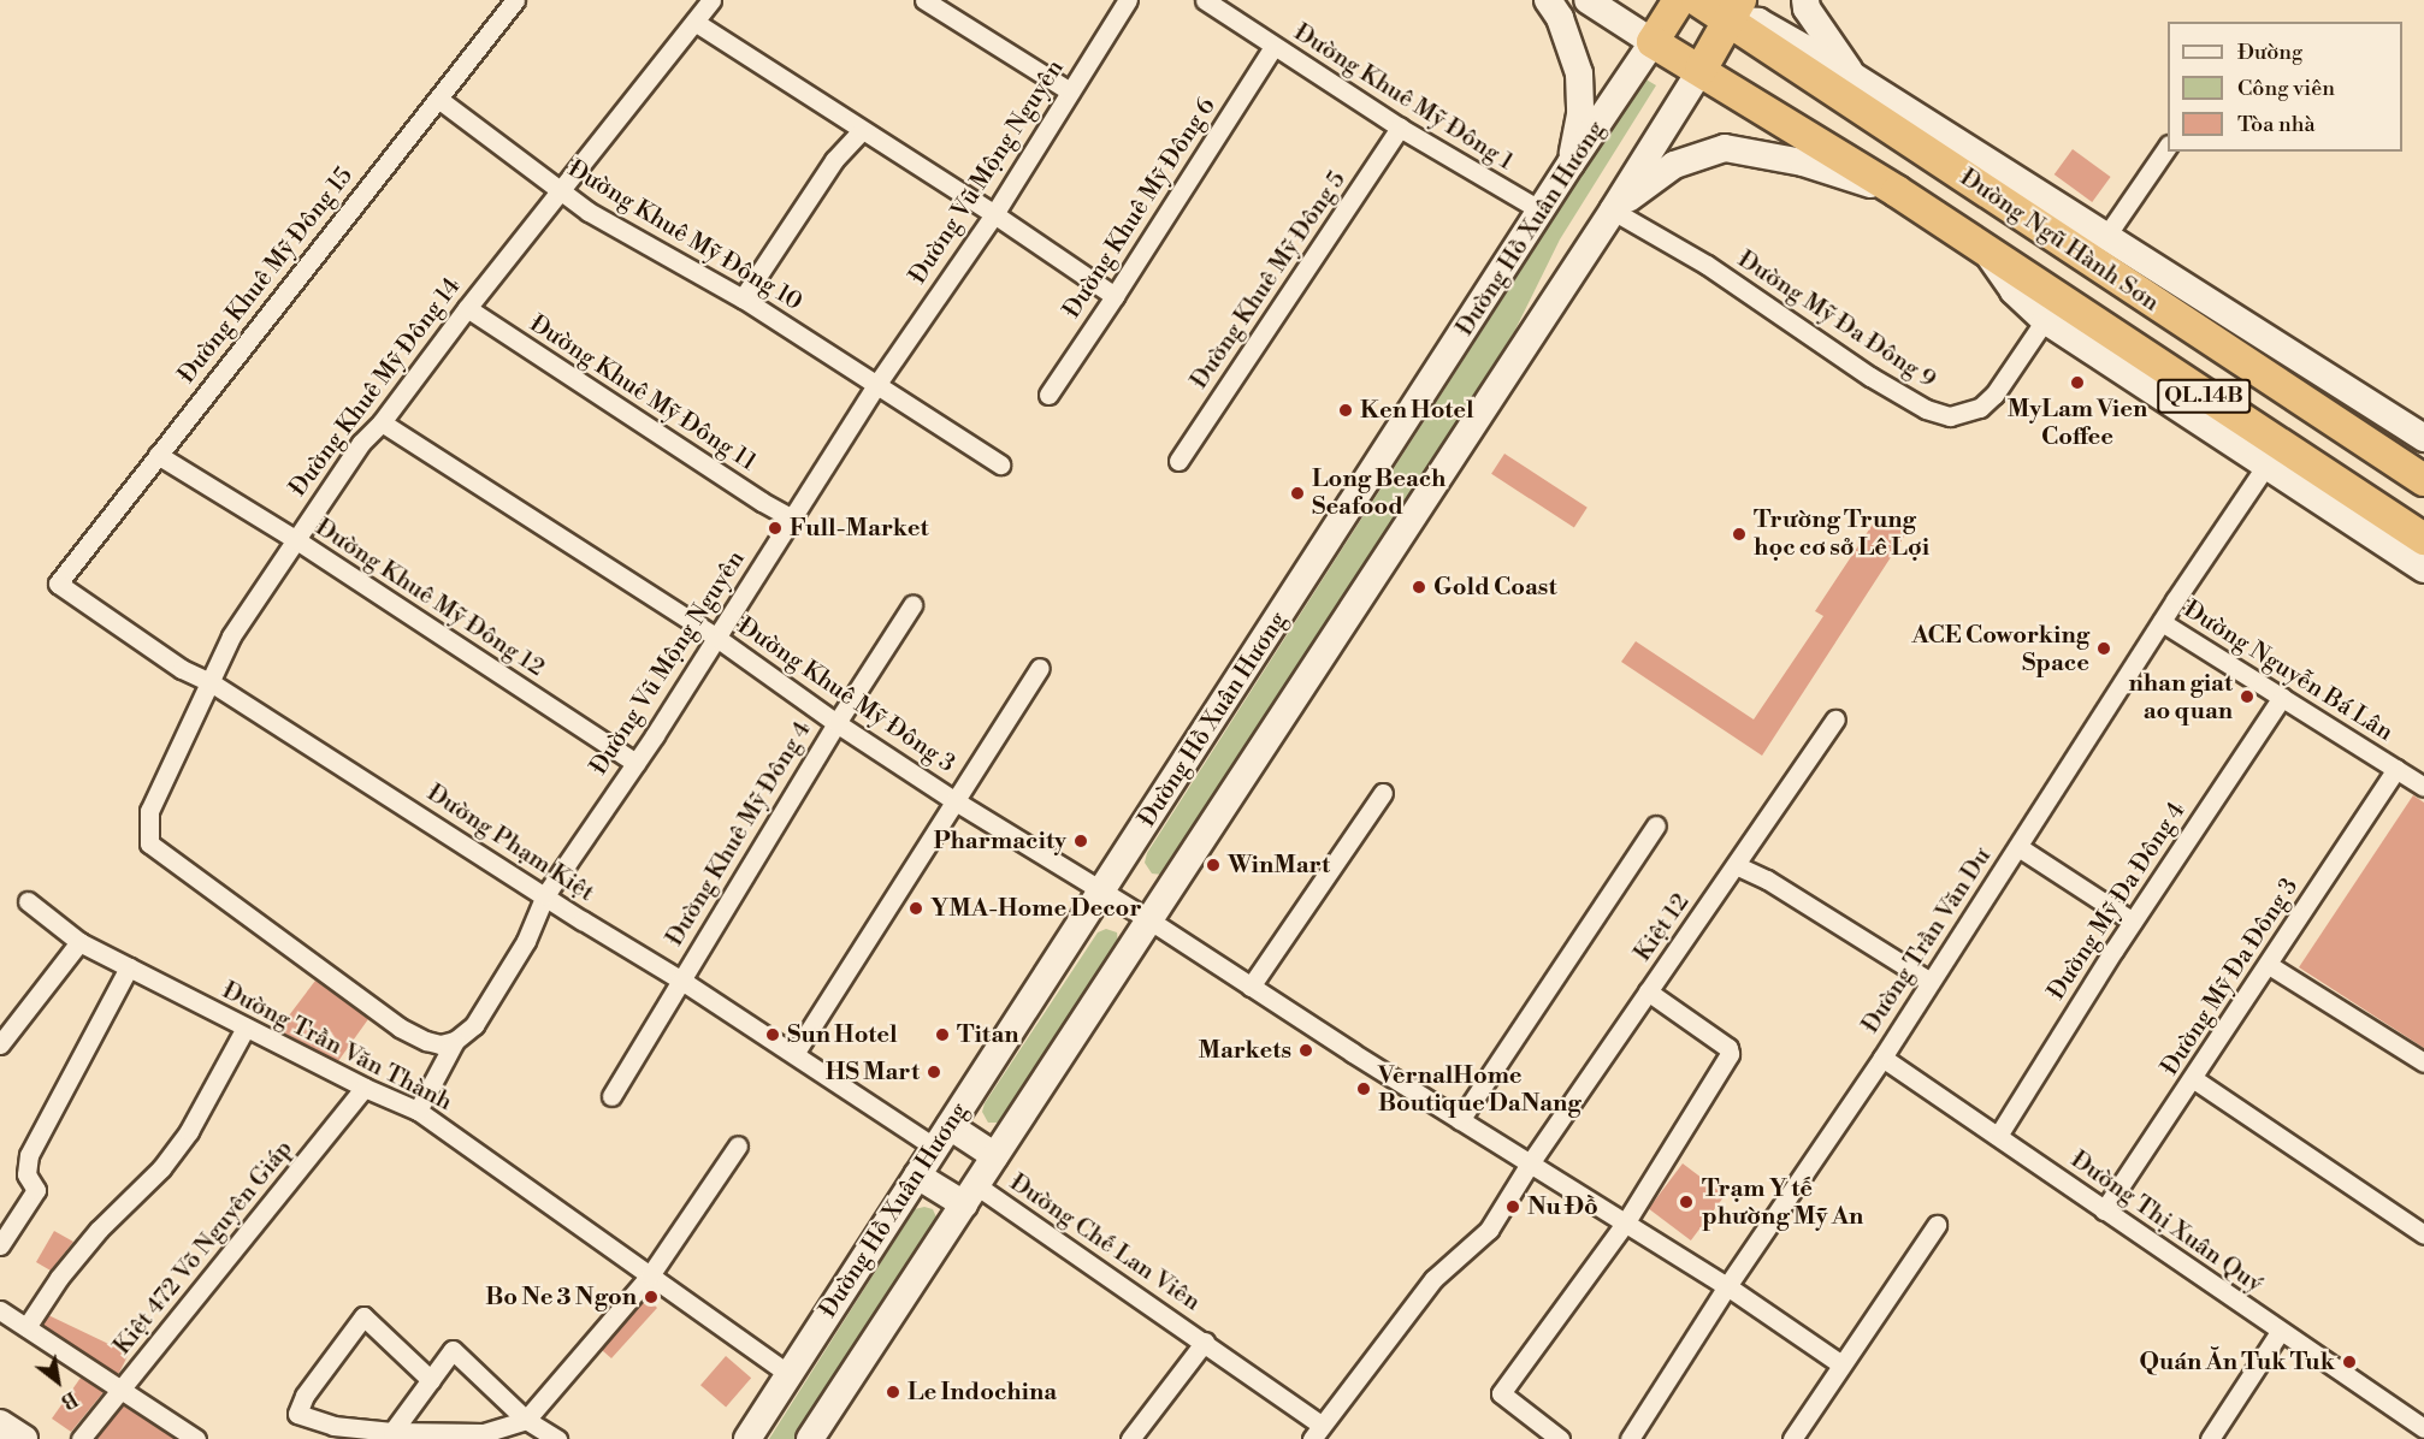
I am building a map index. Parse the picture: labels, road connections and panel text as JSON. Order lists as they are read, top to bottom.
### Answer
{
  "streets": {
    "highway": ["Đường Hồ Xuân Hương", "Đường Ngũ Hành Sơn", "QL.14B"],
    "street": [
      "Đường Khuê Mỹ Đông 1",
      "Đường Vũ Mộng Nguyên",
      "Đường Khuê Mỹ Đông 6",
      "Đường Khuê Mỹ Đông 10",
      "Đường Khuê Mỹ Đông 15",
      "Đường Khuê Mỹ Đông 5",
      "Đường Mỹ Đa Đông 9",
      "Đường Khuê Mỹ Đông 14",
      "Đường Khuê Mỹ Đông 11",
      "Đường Khuê Mỹ Đông 12",
      "Đường Nguyễn Bá Lân",
      "Đường Khuê Mỹ Đông 3",
      "Đường Khuê Mỹ Đông 4",
      "Đường Phạm Kiệt",
      "Đường Mỹ Đa Đông 4",
      "Kiệt 12",
      "Đường Trần Văn Dư",
      "Đường Mỹ Đa Đông 3",
      "Đường Trần Văn Thành",
      "Đường Thị Xuân Quý",
      "Đường Chế Lan Viên",
      "Kiệt 472 Võ Nguyên Giáp"
    ]
  },
  "crossings": [
    ["Đường Khuê Mỹ Đông 1", "Đường Khuê Mỹ Đông 6"],
    ["Đường Khuê Mỹ Đông 1", "Đường Hồ Xuân Hương"],
    ["Đường Khuê Mỹ Đông 1", "Đường Khuê Mỹ Đông 5"],
    ["Đường Vũ Mộng Nguyên", "Đường Khuê Mỹ Đông 10"],
    ["Đường Vũ Mộng Nguyên", "Đường Khuê Mỹ Đông 14"],
    ["Đường Vũ Mộng Nguyên", "Đường Khuê Mỹ Đông 11"],
    ["Đường Vũ Mộng Nguyên", "Đường Khuê Mỹ Đông 12"],
    ["Đường Vũ Mộng Nguyên", "Đường Khuê Mỹ Đông 3"],
    ["Đường Vũ Mộng Nguyên", "Đường Phạm Kiệt"],
    ["Đường Vũ Mộng Nguyên", "Đường Trần Văn Thành"],
    ["Đường Hồ Xuân Hương", "Đường Ngũ Hành Sơn"],
    ["Đường Hồ Xuân Hương", "Đường Khuê Mỹ Đông 3"],
    ["Đường Hồ Xuân Hương", "Đường Phạm Kiệt"],
    ["Đường Hồ Xuân Hương", "Đường Trần Văn Thành"],
    ["Đường Khuê Mỹ Đông 10", "Đường Khuê Mỹ Đông 15"],
    ["Đường Khuê Mỹ Đông 10", "Đường Khuê Mỹ Đông 14"],
    ["Đường Ngũ Hành Sơn", "Đường Mỹ Đa Đông 9"],
    ["Đường Ngũ Hành Sơn", "Đường Trần Văn Dư"],
    ["Đường Khuê Mỹ Đông 15", "Đường Khuê Mỹ Đông 12"],
    ["Đường Khuê Mỹ Đông 15", "Đường Phạm Kiệt"],
    ["Đường Khuê Mỹ Đông 14", "Đường Khuê Mỹ Đông 11"],
    ["Đường Khuê Mỹ Đông 14", "Đường Khuê Mỹ Đông 12"],
    ["Đường Khuê Mỹ Đông 14", "Đường Khuê Mỹ Đông 3"],
    ["Đường Khuê Mỹ Đông 14", "Đường Phạm Kiệt"],
    ["Đường Nguyễn Bá Lân", "Đường Mỹ Đa Đông 4"],
    ["Đường Nguyễn Bá Lân", "Đường Trần Văn Dư"],
    ["Đường Nguyễn Bá Lân", "Đường Mỹ Đa Đông 3"],
    ["Đường Khuê Mỹ Đông 3", "Đường Khuê Mỹ Đông 4"],
    ["Đường Khuê Mỹ Đông 3", "Kiệt 12"],
    ["Đường Khuê Mỹ Đông 3", "Đường Trần Văn Dư"],
    ["Đường Khuê Mỹ Đông 4", "Đường Phạm Kiệt"],
    ["Đường Mỹ Đa Đông 4", "Đường Thị Xuân Quý"],
    ["Kiệt 12", "Đường Chế Lan Viên"],
    ["Đường Trần Văn Dư", "Đường Thị Xuân Quý"],
    ["Đường Mỹ Đa Đông 3", "Đường Thị Xuân Quý"],
    ["Đường Trần Văn Thành", "Kiệt 472 Võ Nguyên Giáp"]
  ],
  "places": [
    "MyLam Vien Coffee",
    "Ken Hotel",
    "Long Beach Seafood",
    "Full-Market",
    "Trường Trung học cơ sở Lê Lợi",
    "Gold Coast",
    "ACE Coworking Space",
    "nhan giat ao quan",
    "Pharmacity",
    "WinMart",
    "YMA-Home Decor",
    "Sun Hotel",
    "Titan",
    "Markets",
    "HS Mart",
    "VernalHome Boutique DaNang",
    "Trạm Y tế phường Mỹ An",
    "Nu Đồ",
    "Bo Ne 3 Ngon",
    "Quán Ăn Tuk Tuk",
    "Le Indochina"
  ],
  "legend": ["Đường", "Công viên", "Tòa nhà"],
  "north": "bottom right"
}
